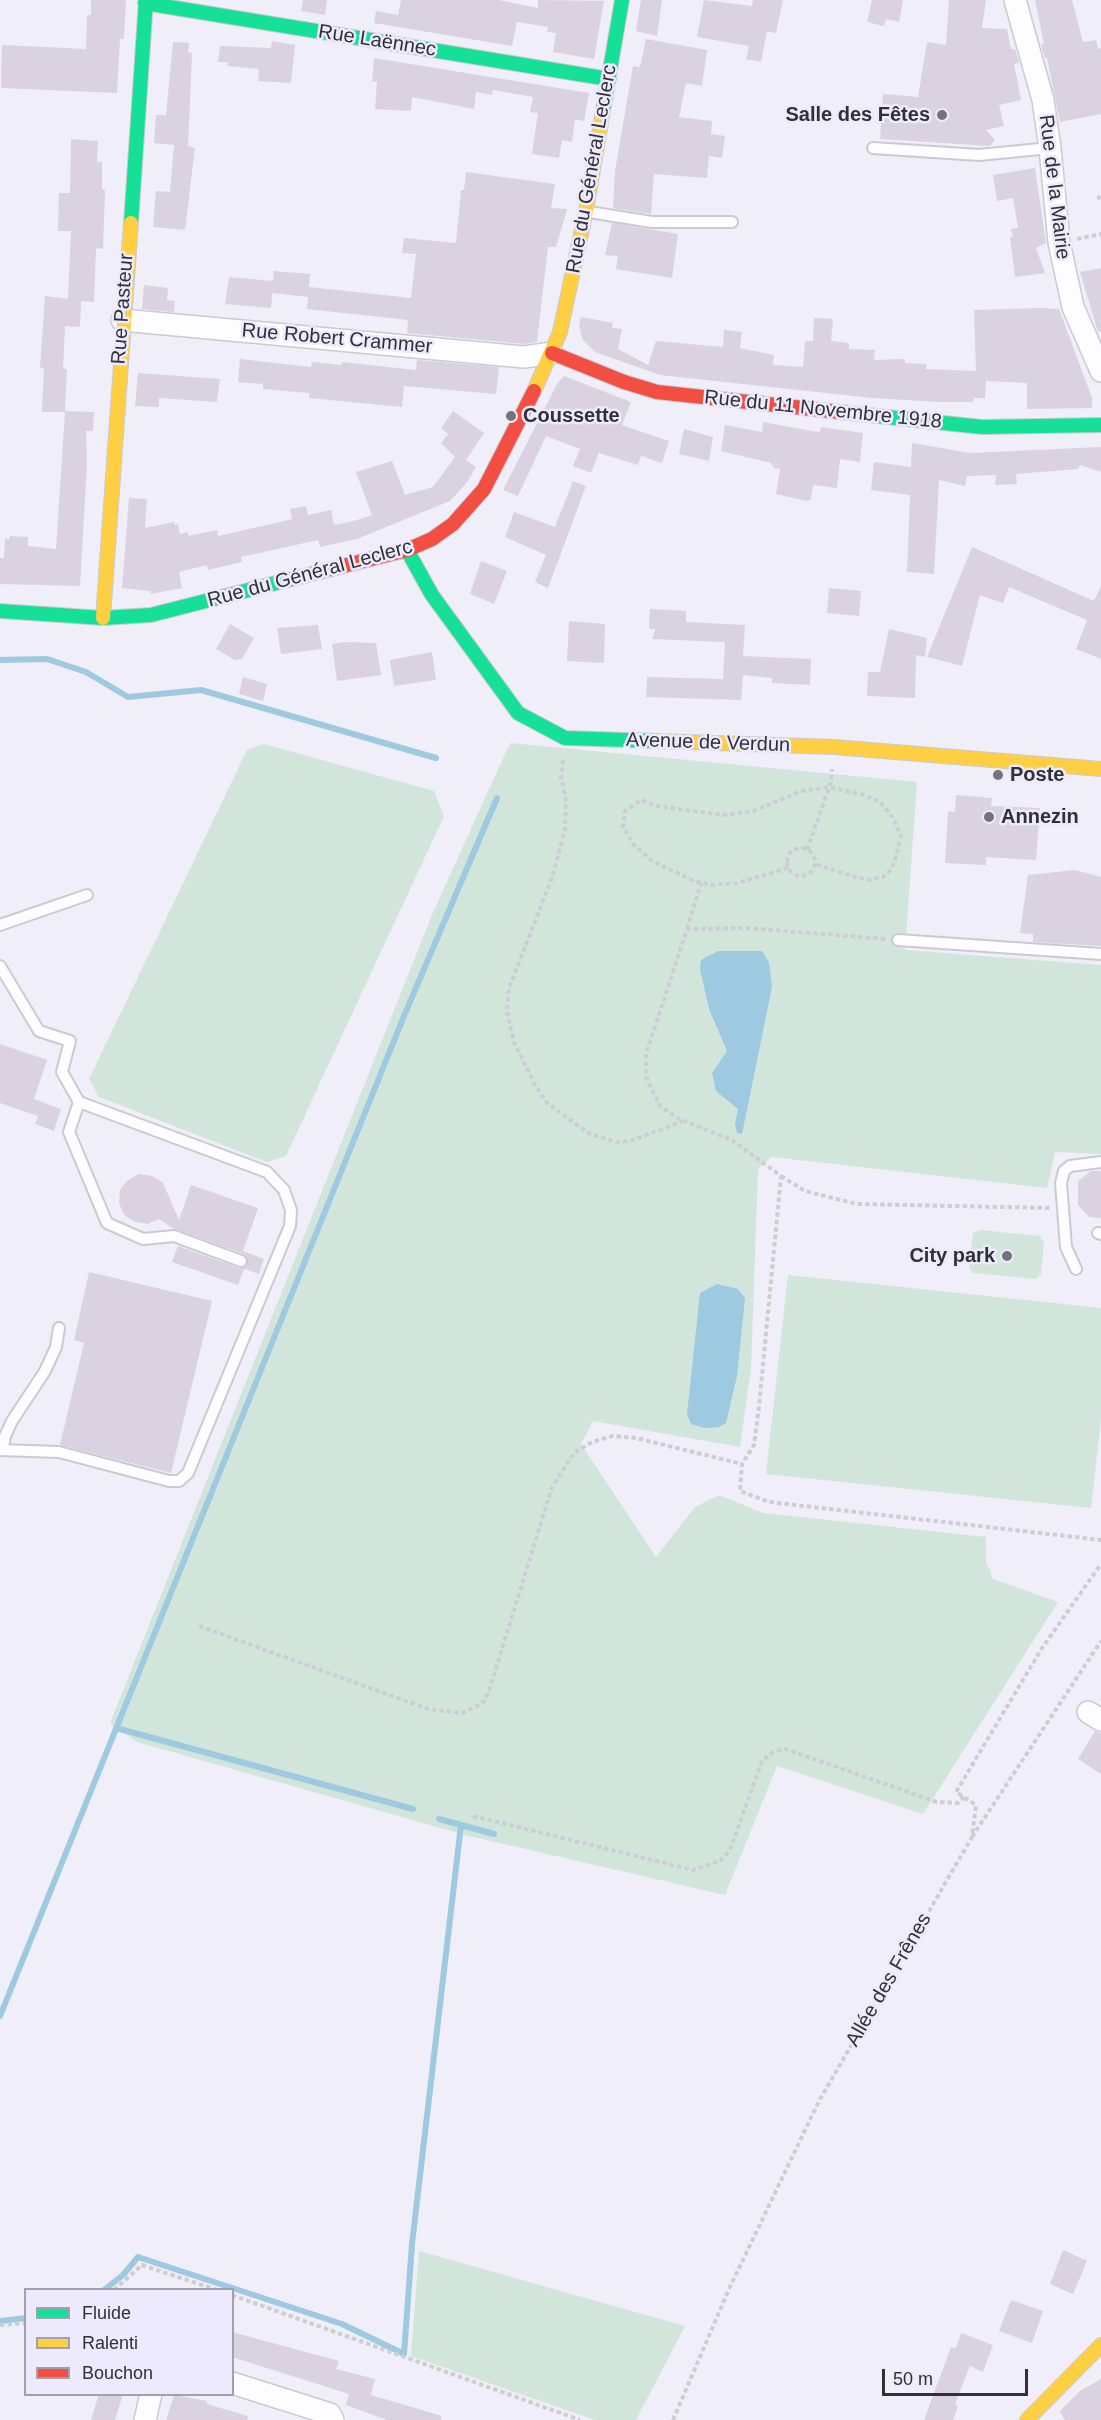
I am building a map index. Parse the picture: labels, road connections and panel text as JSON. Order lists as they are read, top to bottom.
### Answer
{
  "streets": {
    "street": [
      "Rue Laënnec",
      "Rue du Général Leclerc",
      "Rue de la Mairie",
      "Rue Pasteur",
      "Rue Robert Crammer",
      "Rue du 11 Novembre 1918",
      "Avenue de Verdun"
    ],
    "path": ["Allée des Frênes"]
  },
  "crossings": [
    ["Rue Laënnec", "Rue du Général Leclerc"],
    ["Rue Laënnec", "Rue Pasteur"],
    ["Rue du Général Leclerc", "Rue Pasteur"],
    ["Rue du Général Leclerc", "Rue Robert Crammer"],
    ["Rue du Général Leclerc", "Rue du 11 Novembre 1918"],
    ["Rue du Général Leclerc", "Avenue de Verdun"],
    ["Rue Pasteur", "Rue Robert Crammer"],
    ["Rue Robert Crammer", "Rue du 11 Novembre 1918"]
  ],
  "places": [
    "Salle des Fêtes",
    "Coussette",
    "Poste",
    "Annezin",
    "City park"
  ],
  "legend": ["Fluide", "Ralenti", "Bouchon"],
  "scale_bar": "50 m"
}
